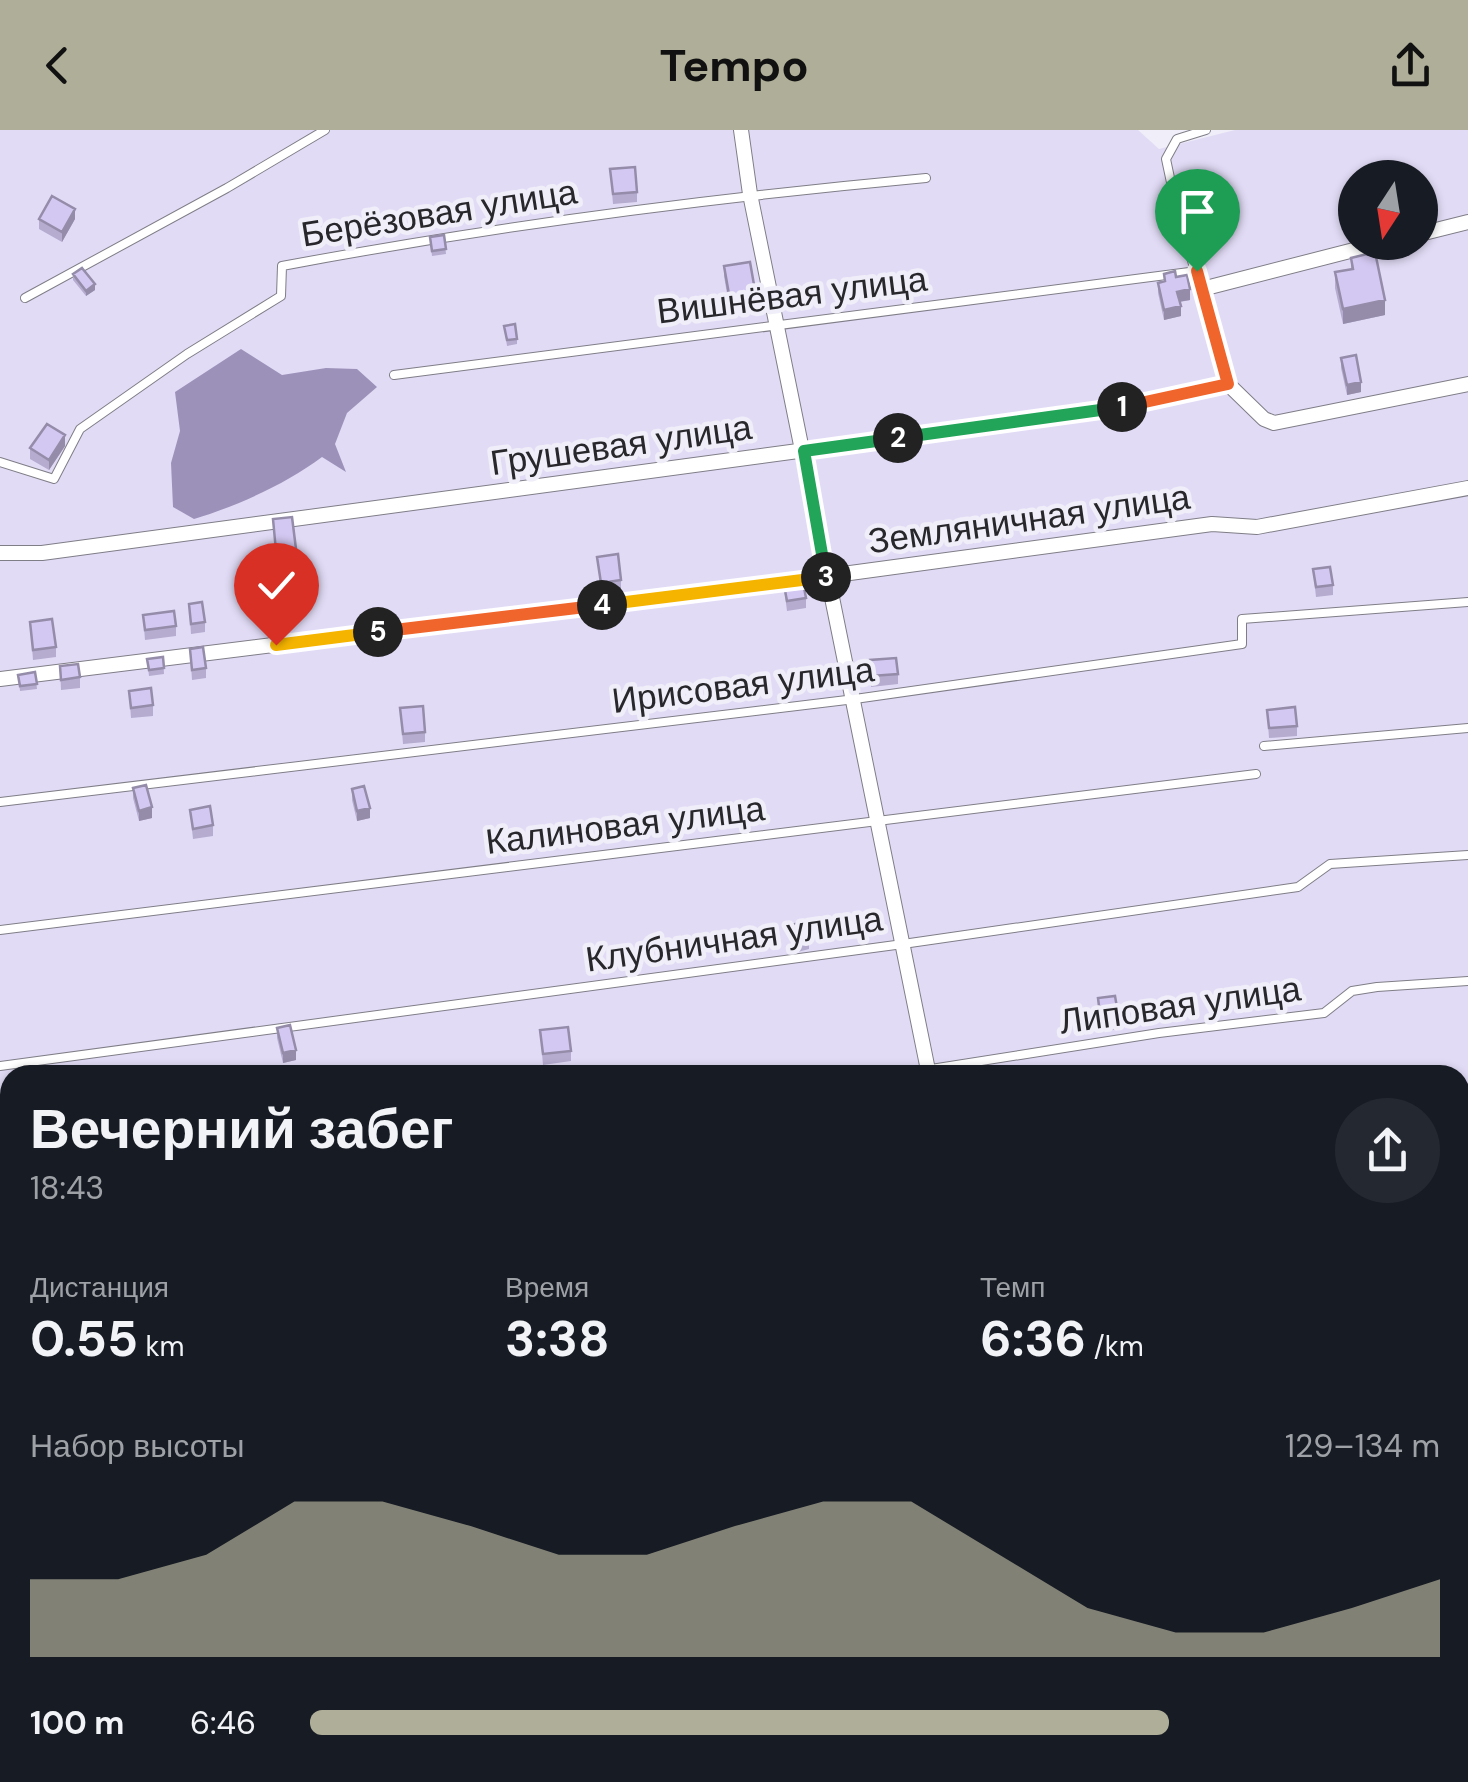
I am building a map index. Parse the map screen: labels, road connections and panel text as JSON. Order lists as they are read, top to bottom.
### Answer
{
  "streets": {
    "street": ["Грушевая улица", "Земляничная улица"],
    "lane": [
      "Берёзовая улица",
      "Вишнёвая улица",
      "Ирисовая улица",
      "Калиновая улица",
      "Клубничная улица",
      "Липовая улица"
    ]
  },
  "north": "bottom",
  "page": {
    "header": "Tempo",
    "pins": [
      "1",
      "2",
      "3",
      "4",
      "5"
    ],
    "heading": ["Вечерний забег", "18:43"],
    "stats": [
      ["Дистанция", "0.55 km"],
      ["Время", "3:38"],
      ["Темп", "6:36 /km"]
    ],
    "chart": ["Набор высоты", "129–134 m"],
    "list": [
      {
        "name": "100 m",
        "note": "6:46"
      }
    ]
  }
}
